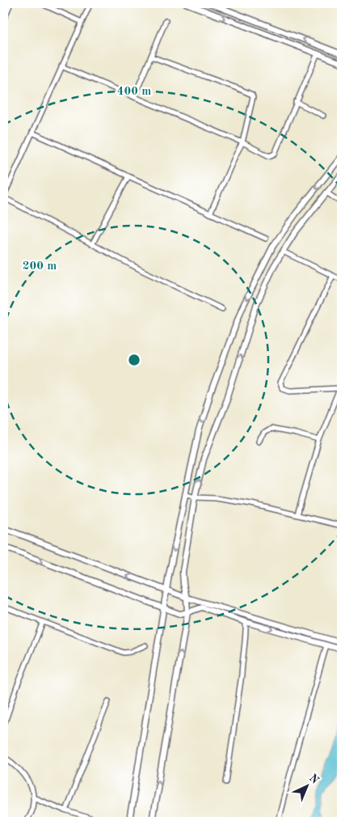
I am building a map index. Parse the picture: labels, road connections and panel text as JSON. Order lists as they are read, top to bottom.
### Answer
{
  "north": "top right",
  "rings": ["400 m", "200 m"]
}
